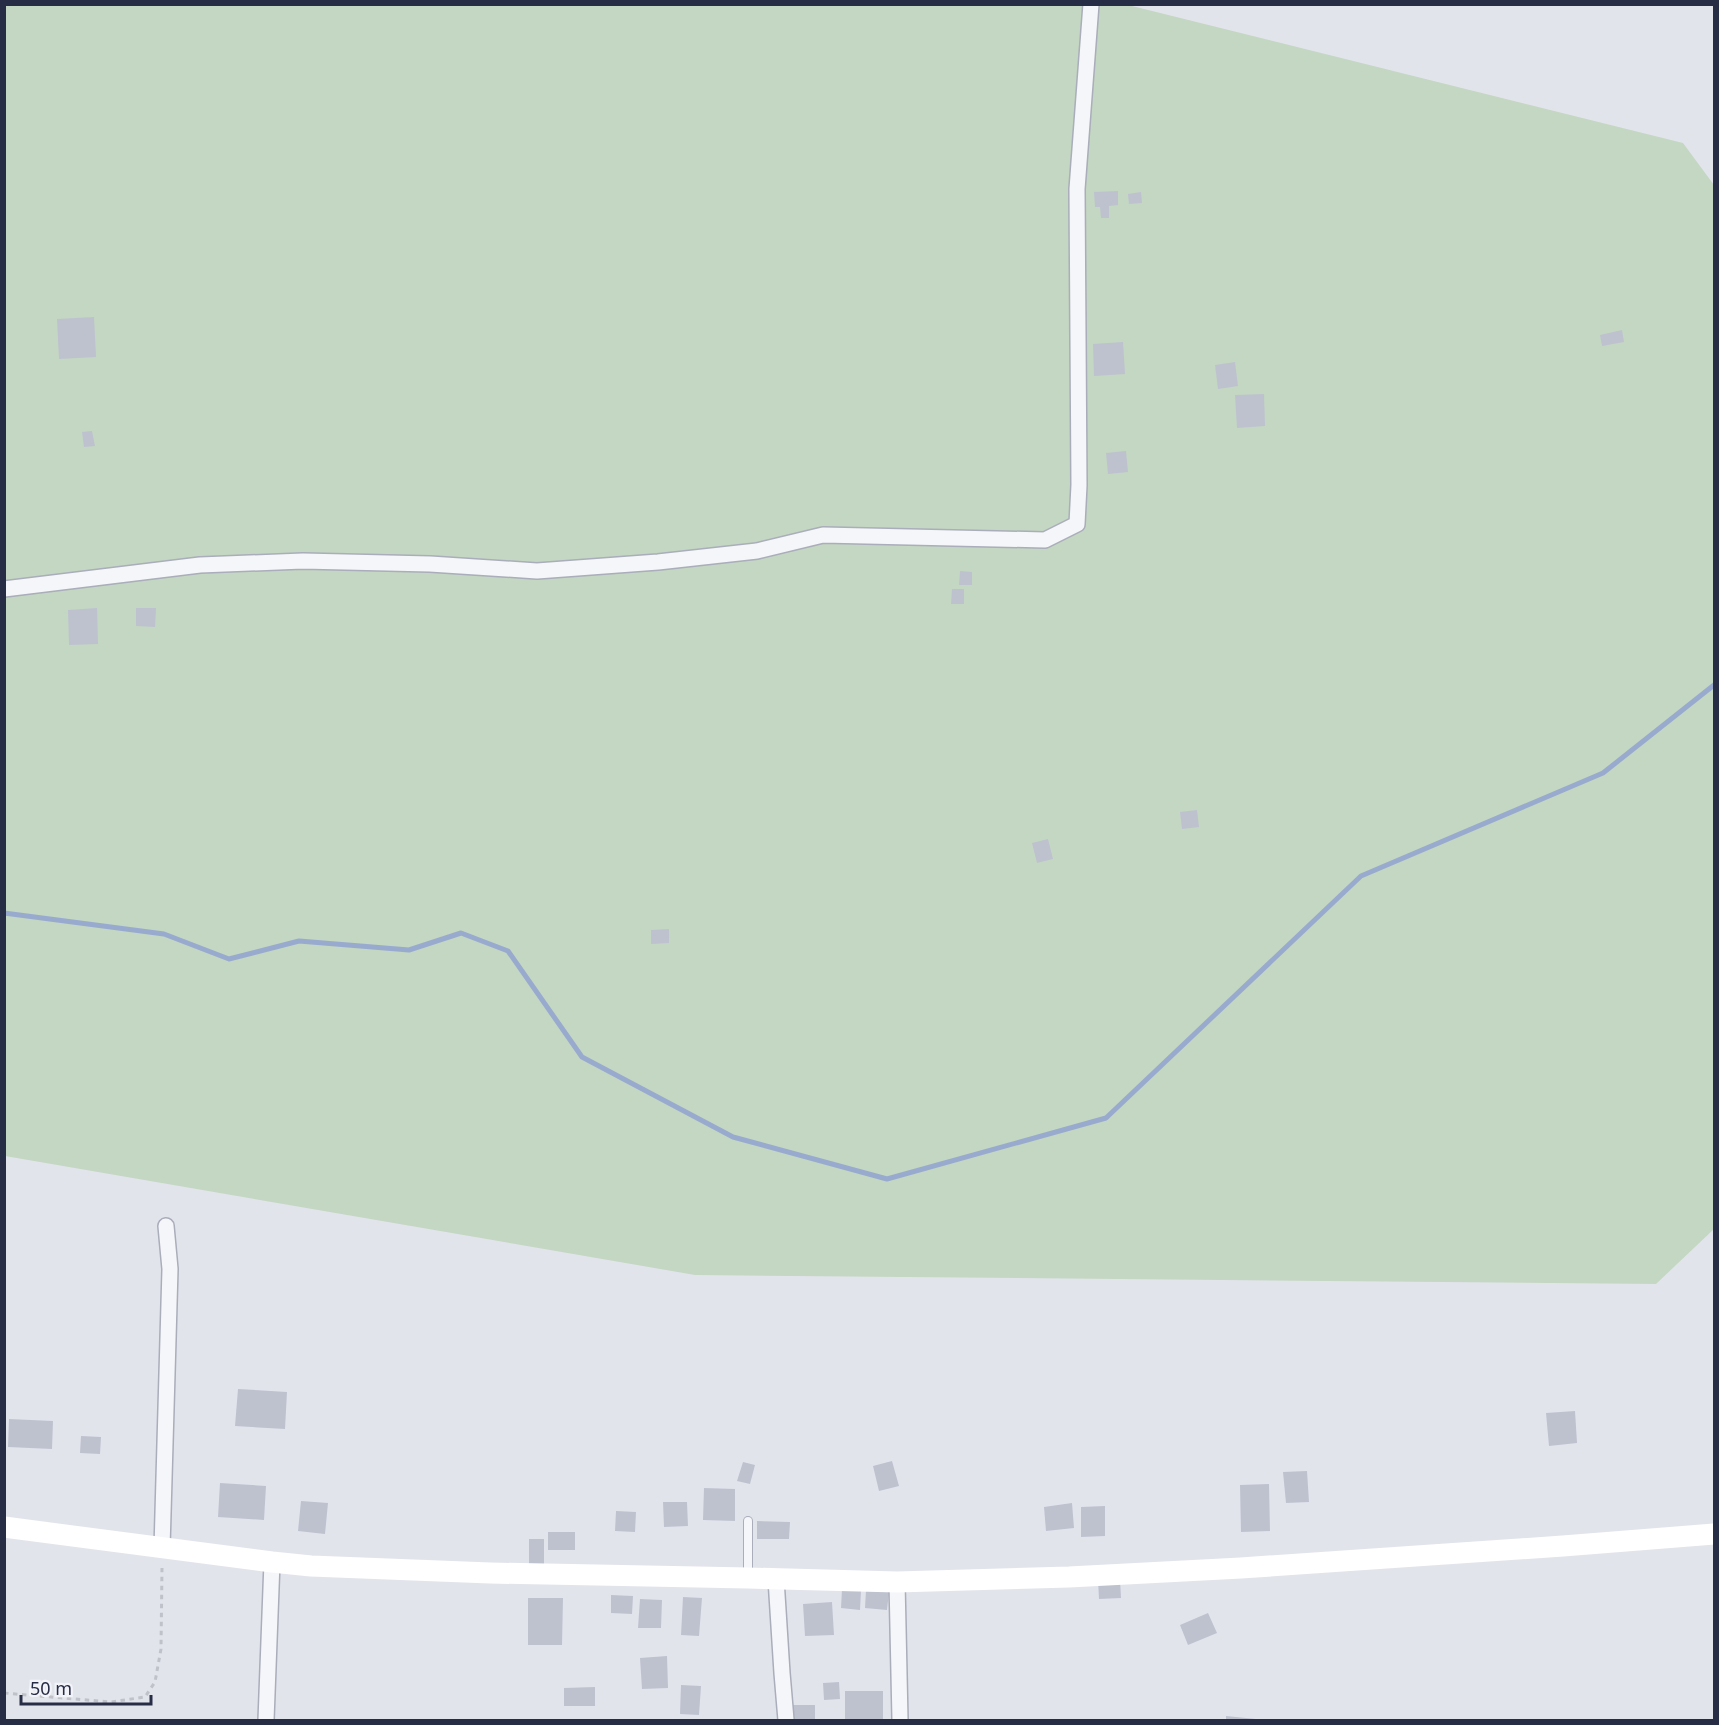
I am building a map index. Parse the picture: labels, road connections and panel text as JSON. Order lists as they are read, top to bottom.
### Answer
{
  "scale_bar": "50 m"
}
